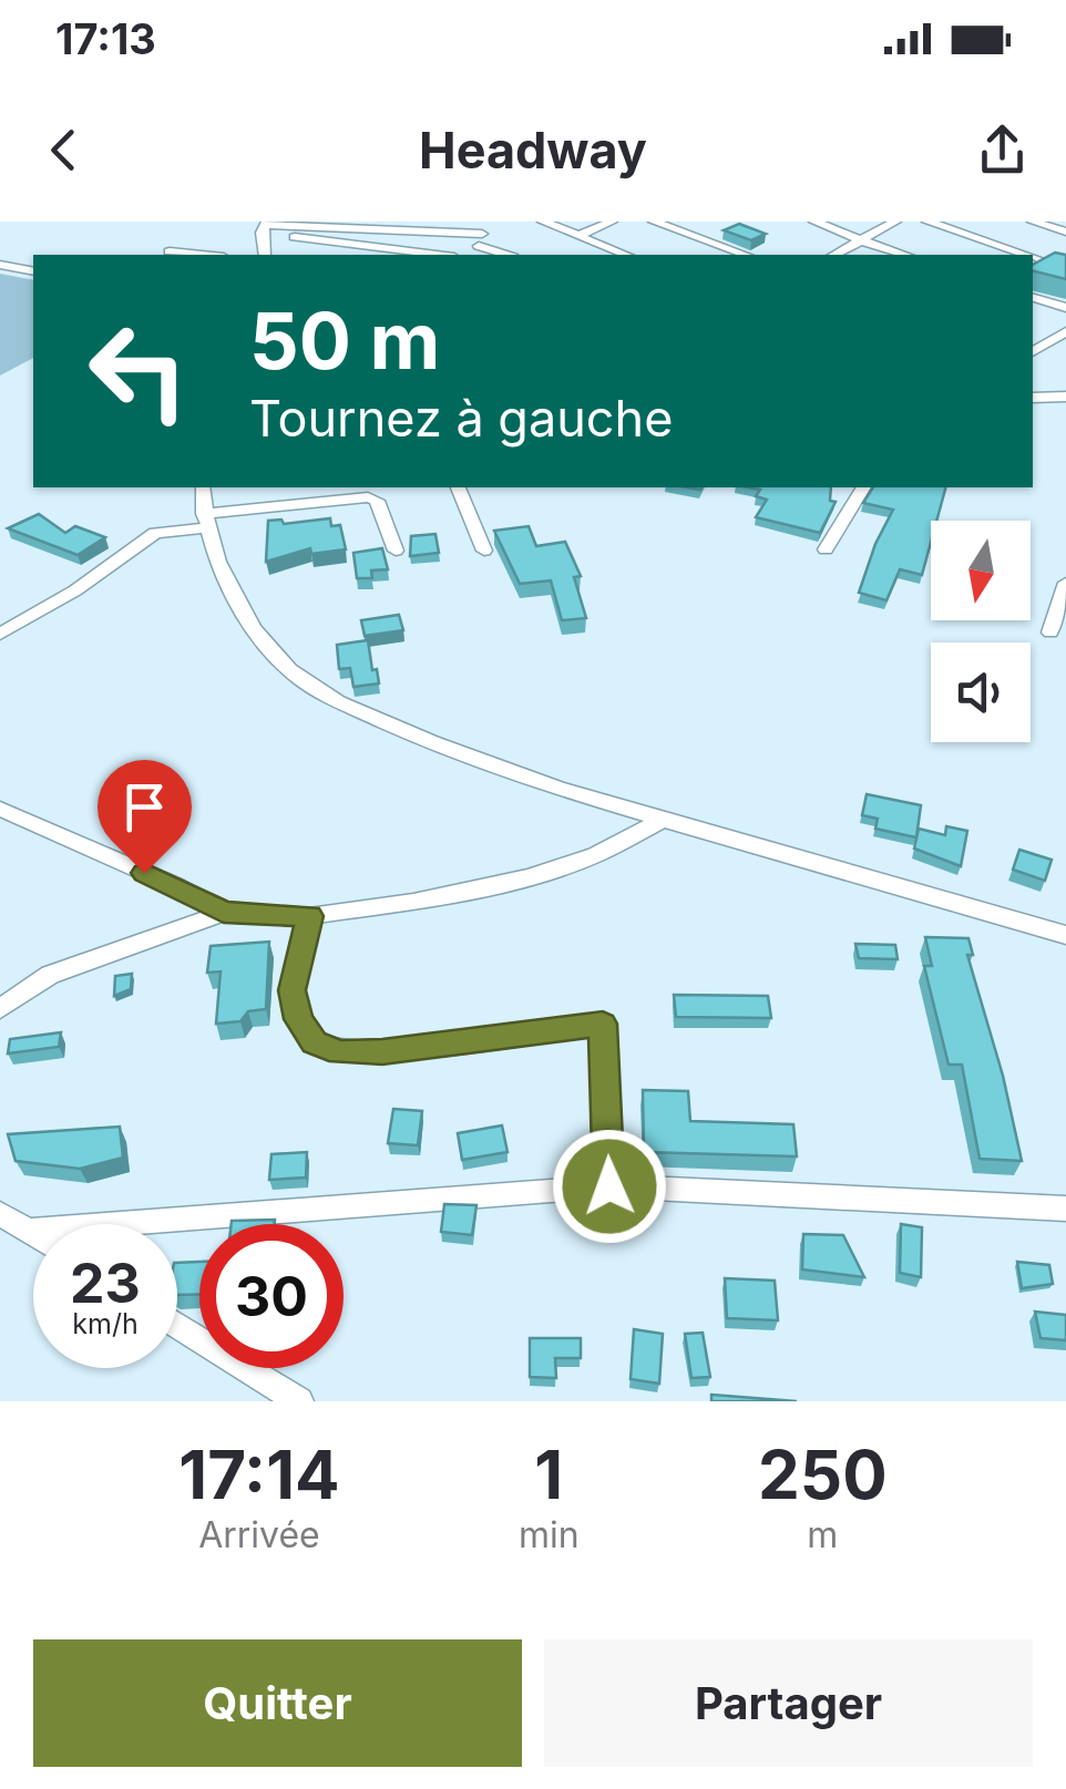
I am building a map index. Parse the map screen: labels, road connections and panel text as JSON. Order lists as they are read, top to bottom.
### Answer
{
  "north": "bottom",
  "page": {
    "status": "17:13",
    "header": "Headway",
    "turn": ["50 m", "Tournez à gauche"],
    "speed": "23 km/h",
    "limit": "30",
    "eta": [
      "17:14",
      "Arrivée",
      "1",
      "min",
      "250",
      "m"
    ],
    "buttons": ["Quitter", "Partager"]
  }
}
